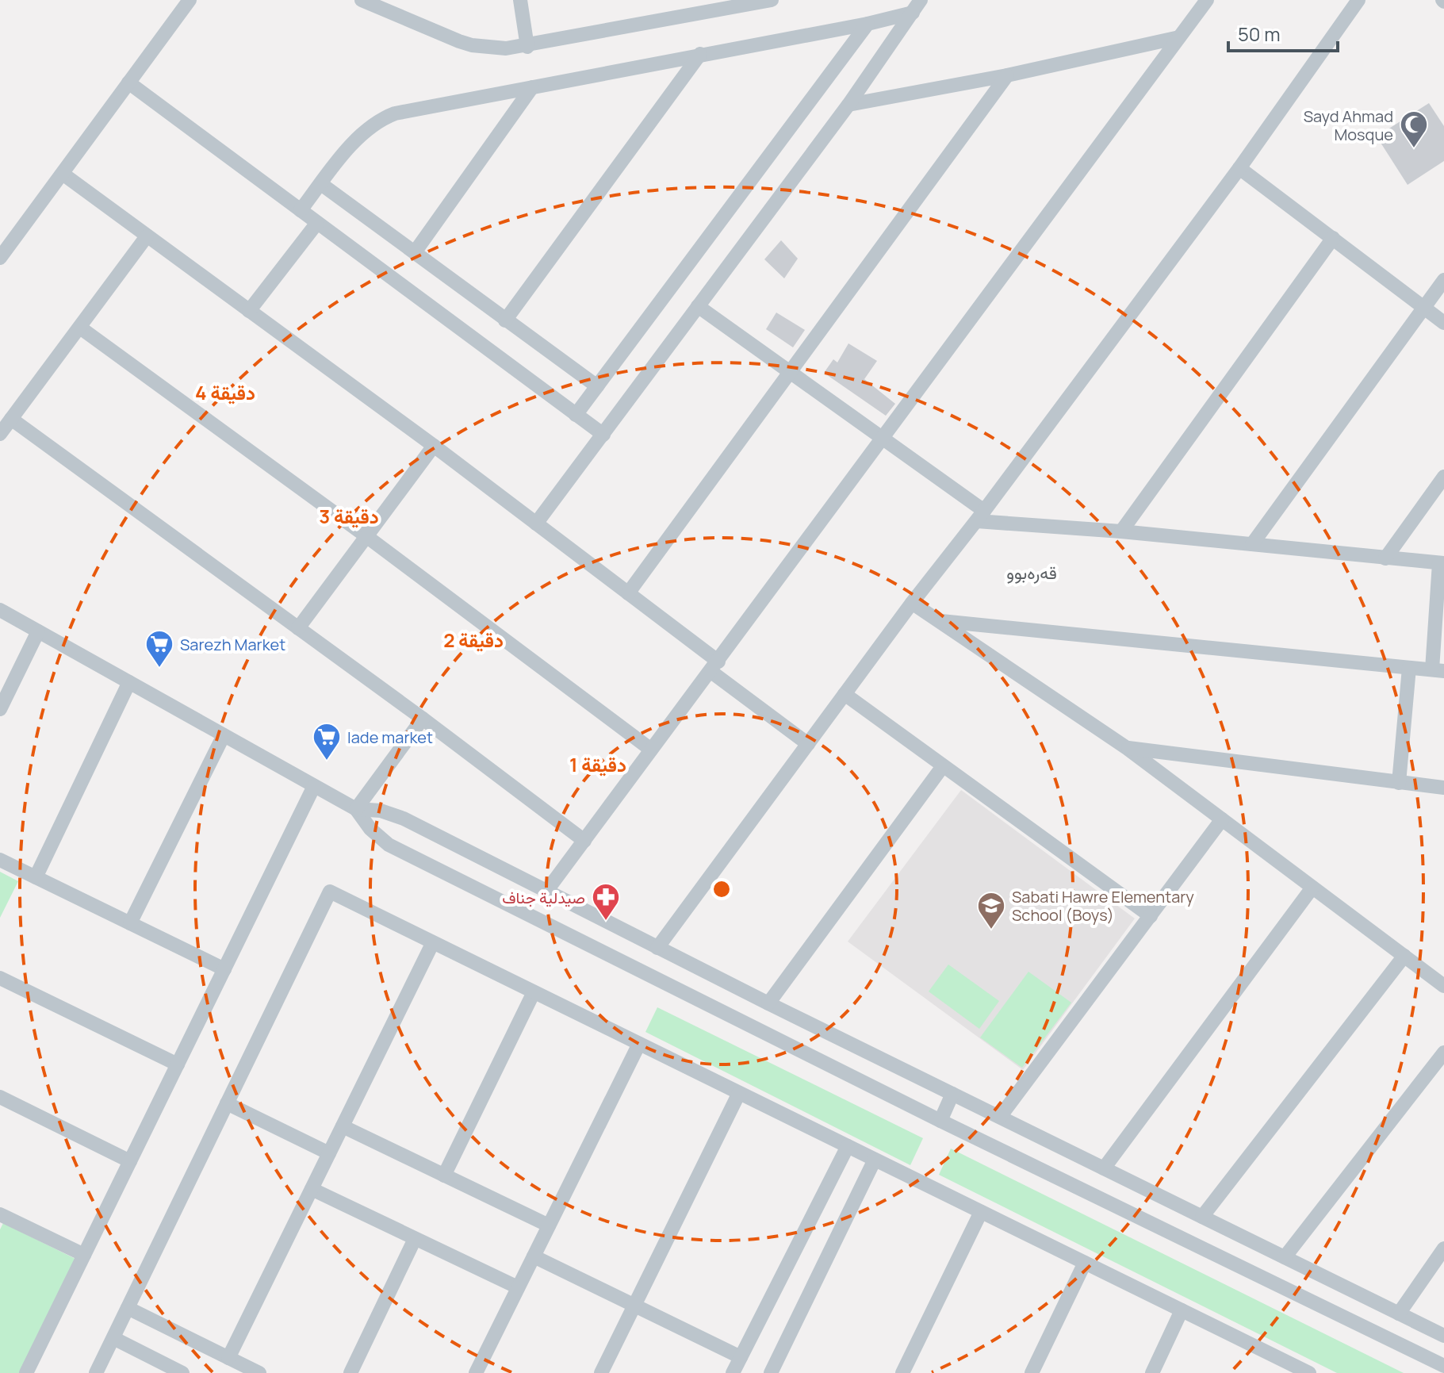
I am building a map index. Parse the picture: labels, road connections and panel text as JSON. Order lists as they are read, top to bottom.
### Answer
{
  "districts": ["قەرەبوو"],
  "places": {
    "mosque": ["Sayd Ahmad Mosque"],
    "supermarket": ["Sarezh Market", "lade market"],
    "pharmacy": ["صيدلية جناف"],
    "school or university": ["Sabati Hawre Elementary School (Boys)"]
  },
  "scale_bar": "50 m",
  "rings": [
    "4 دقيقة",
    "3 دقيقة",
    "2 دقيقة",
    "1 دقيقة"
  ]
}
